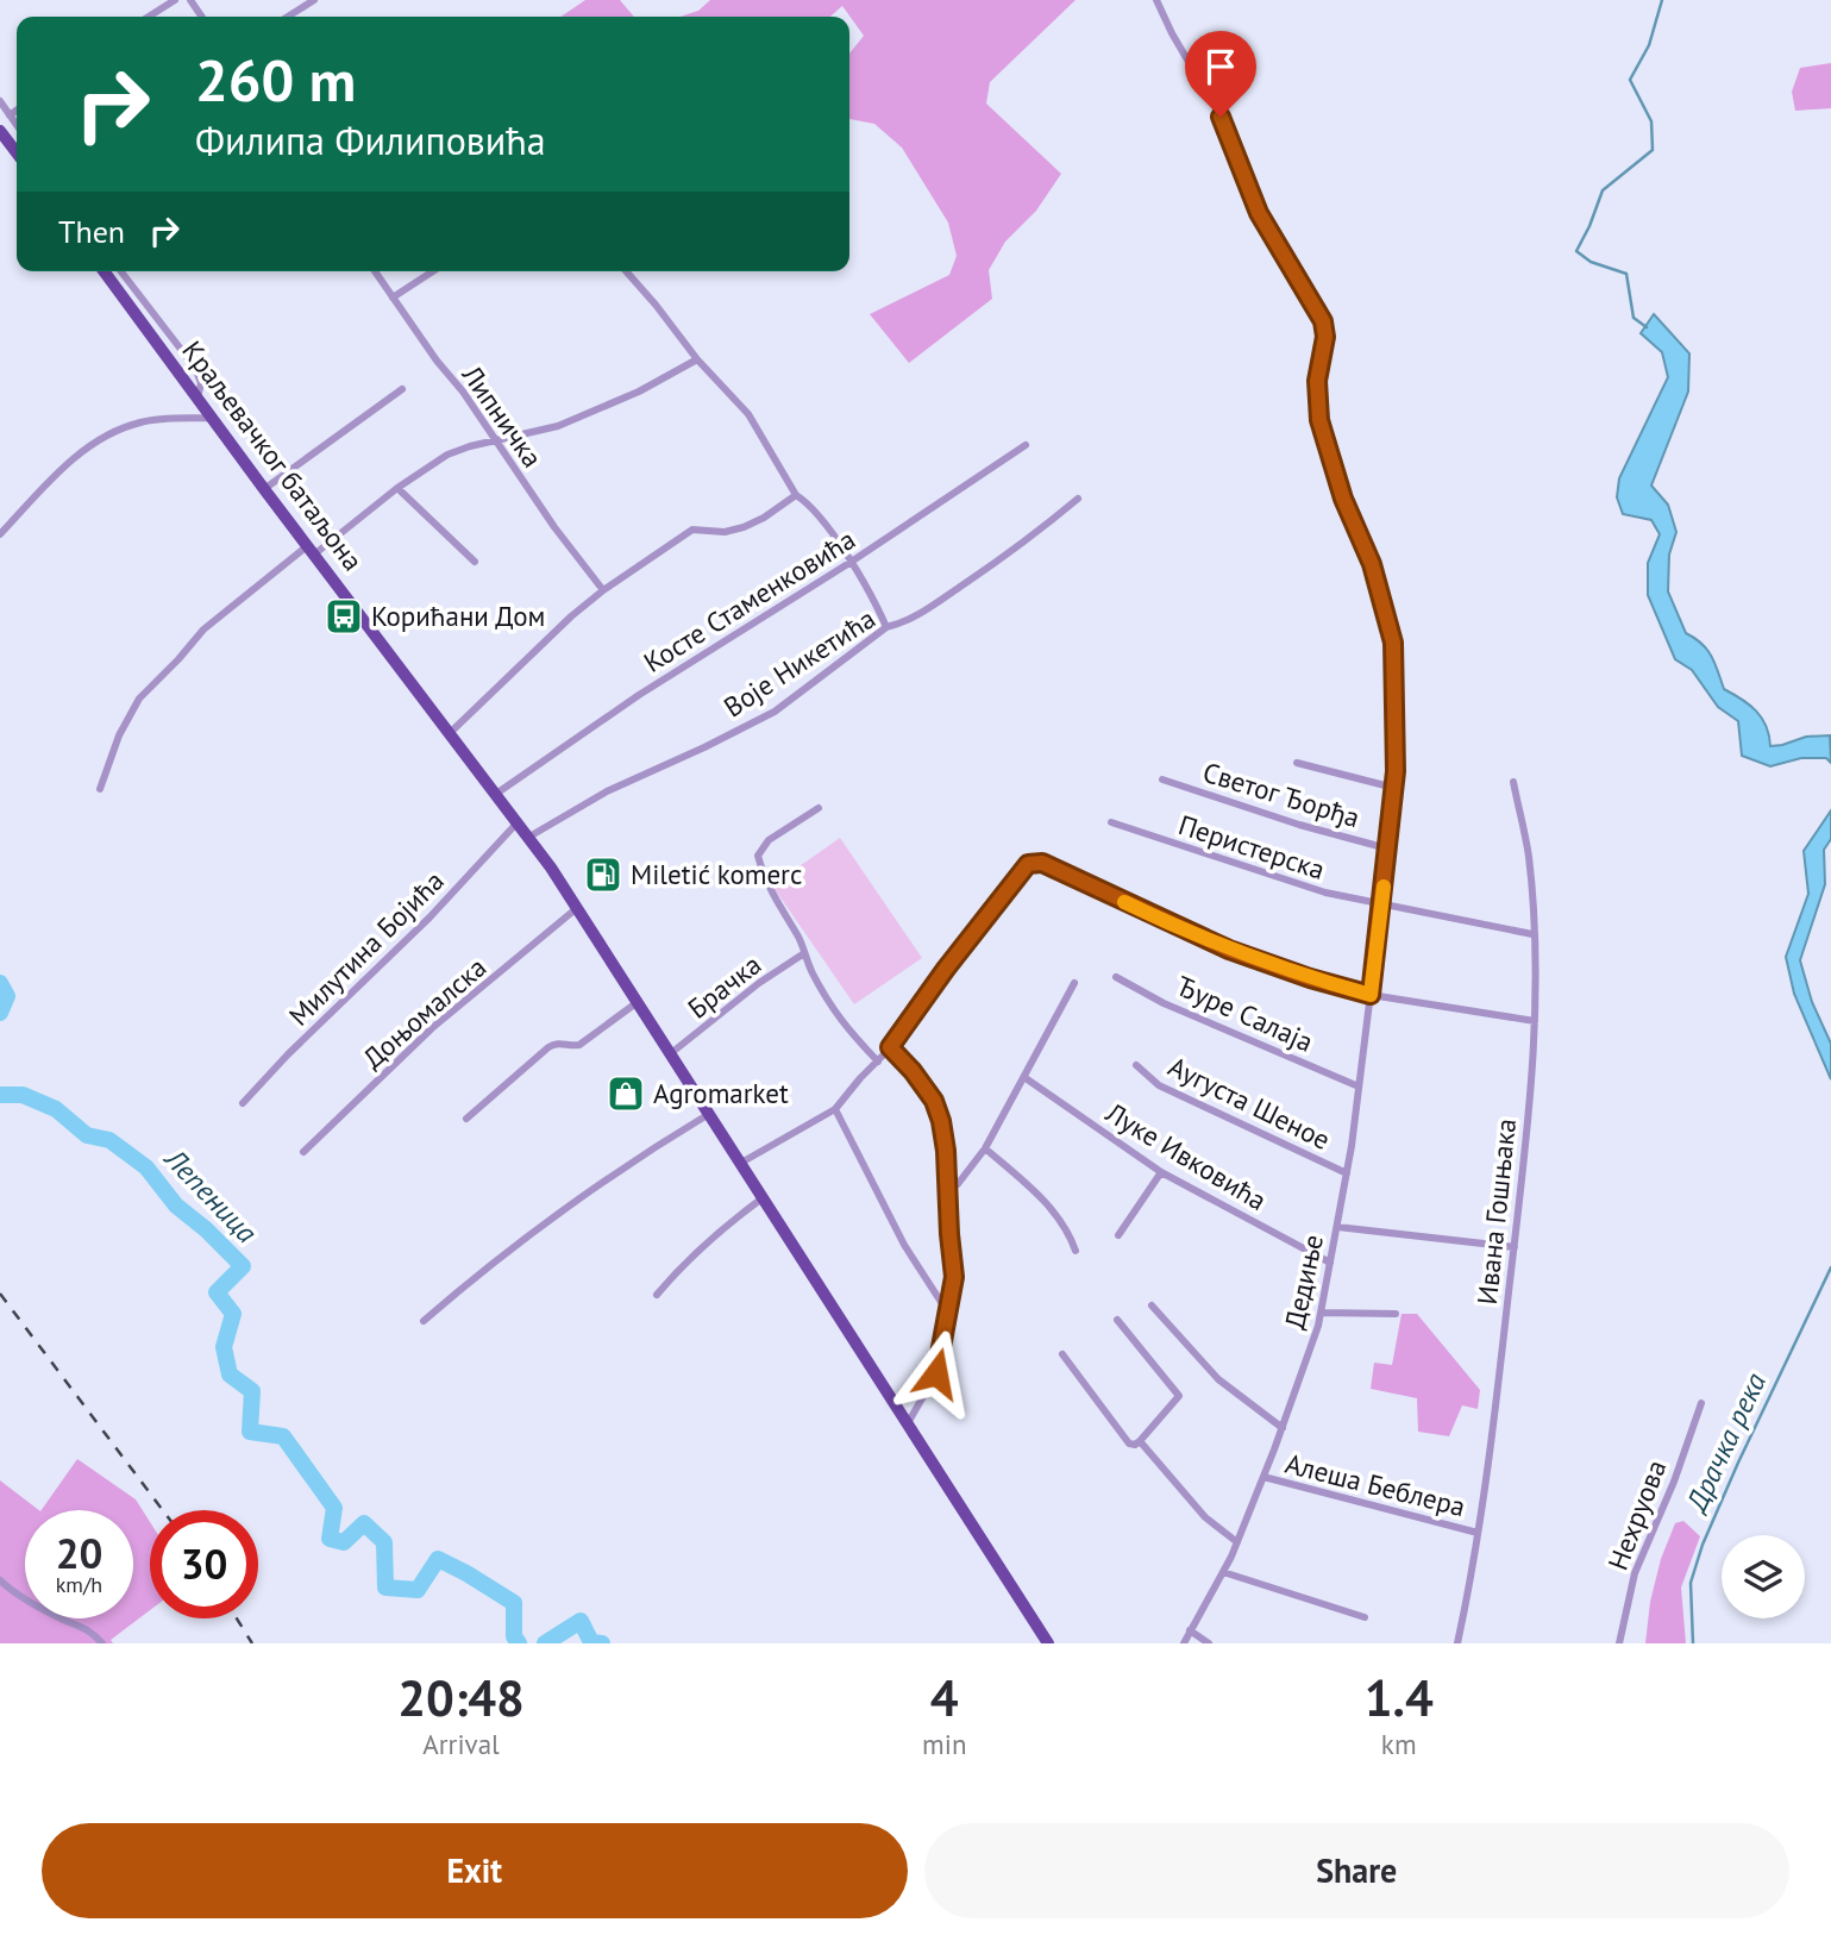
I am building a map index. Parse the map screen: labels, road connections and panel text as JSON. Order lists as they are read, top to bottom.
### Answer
{
  "streets": {
    "main road": ["Краљевачког батаљона"],
    "street": [
      "Липничка",
      "Косте Стаменковића",
      "Воје Никетића",
      "Светог Ђорђа",
      "Перистерска",
      "Милутина Бојића",
      "Брачка",
      "Доњомалска",
      "Ђуре Салаја",
      "Аугуста Шеное",
      "Луке Ивковића",
      "Ивана Гошњака",
      "Дедиње",
      "Алеша Беблера",
      "Нехруова"
    ]
  },
  "crossings": [
    ["Краљевачког батаљона", "Косте Стаменковића"],
    ["Краљевачког батаљона", "Воје Никетића"],
    ["Краљевачког батаљона", "Милутина Бојића"],
    ["Краљевачког батаљона", "Брачка"],
    ["Краљевачког батаљона", "Доњомалска"],
    ["Светог Ђорђа", "Дедиње"],
    ["Перистерска", "Дедиње"],
    ["Ђуре Салаја", "Дедиње"],
    ["Аугуста Шеное", "Дедиње"],
    ["Луке Ивковића", "Дедиње"],
    ["Ивана Гошњака", "Алеша Беблера"],
    ["Дедиње", "Алеша Беблера"]
  ],
  "water": ["Лепеница", "Драчка река"],
  "places": {
    "bus stop": ["Корићани Дом"],
    "fuel station": ["Miletić komerc"],
    "shop": ["Agromarket"]
  },
  "page": {
    "turn": ["260 m", "Филипа Филиповића"],
    "then": "Then",
    "speed": "20 km/h",
    "limit": "30",
    "eta": [
      "20:48",
      "Arrival",
      "4",
      "min",
      "1.4",
      "km"
    ],
    "buttons": ["Exit", "Share"]
  }
}
